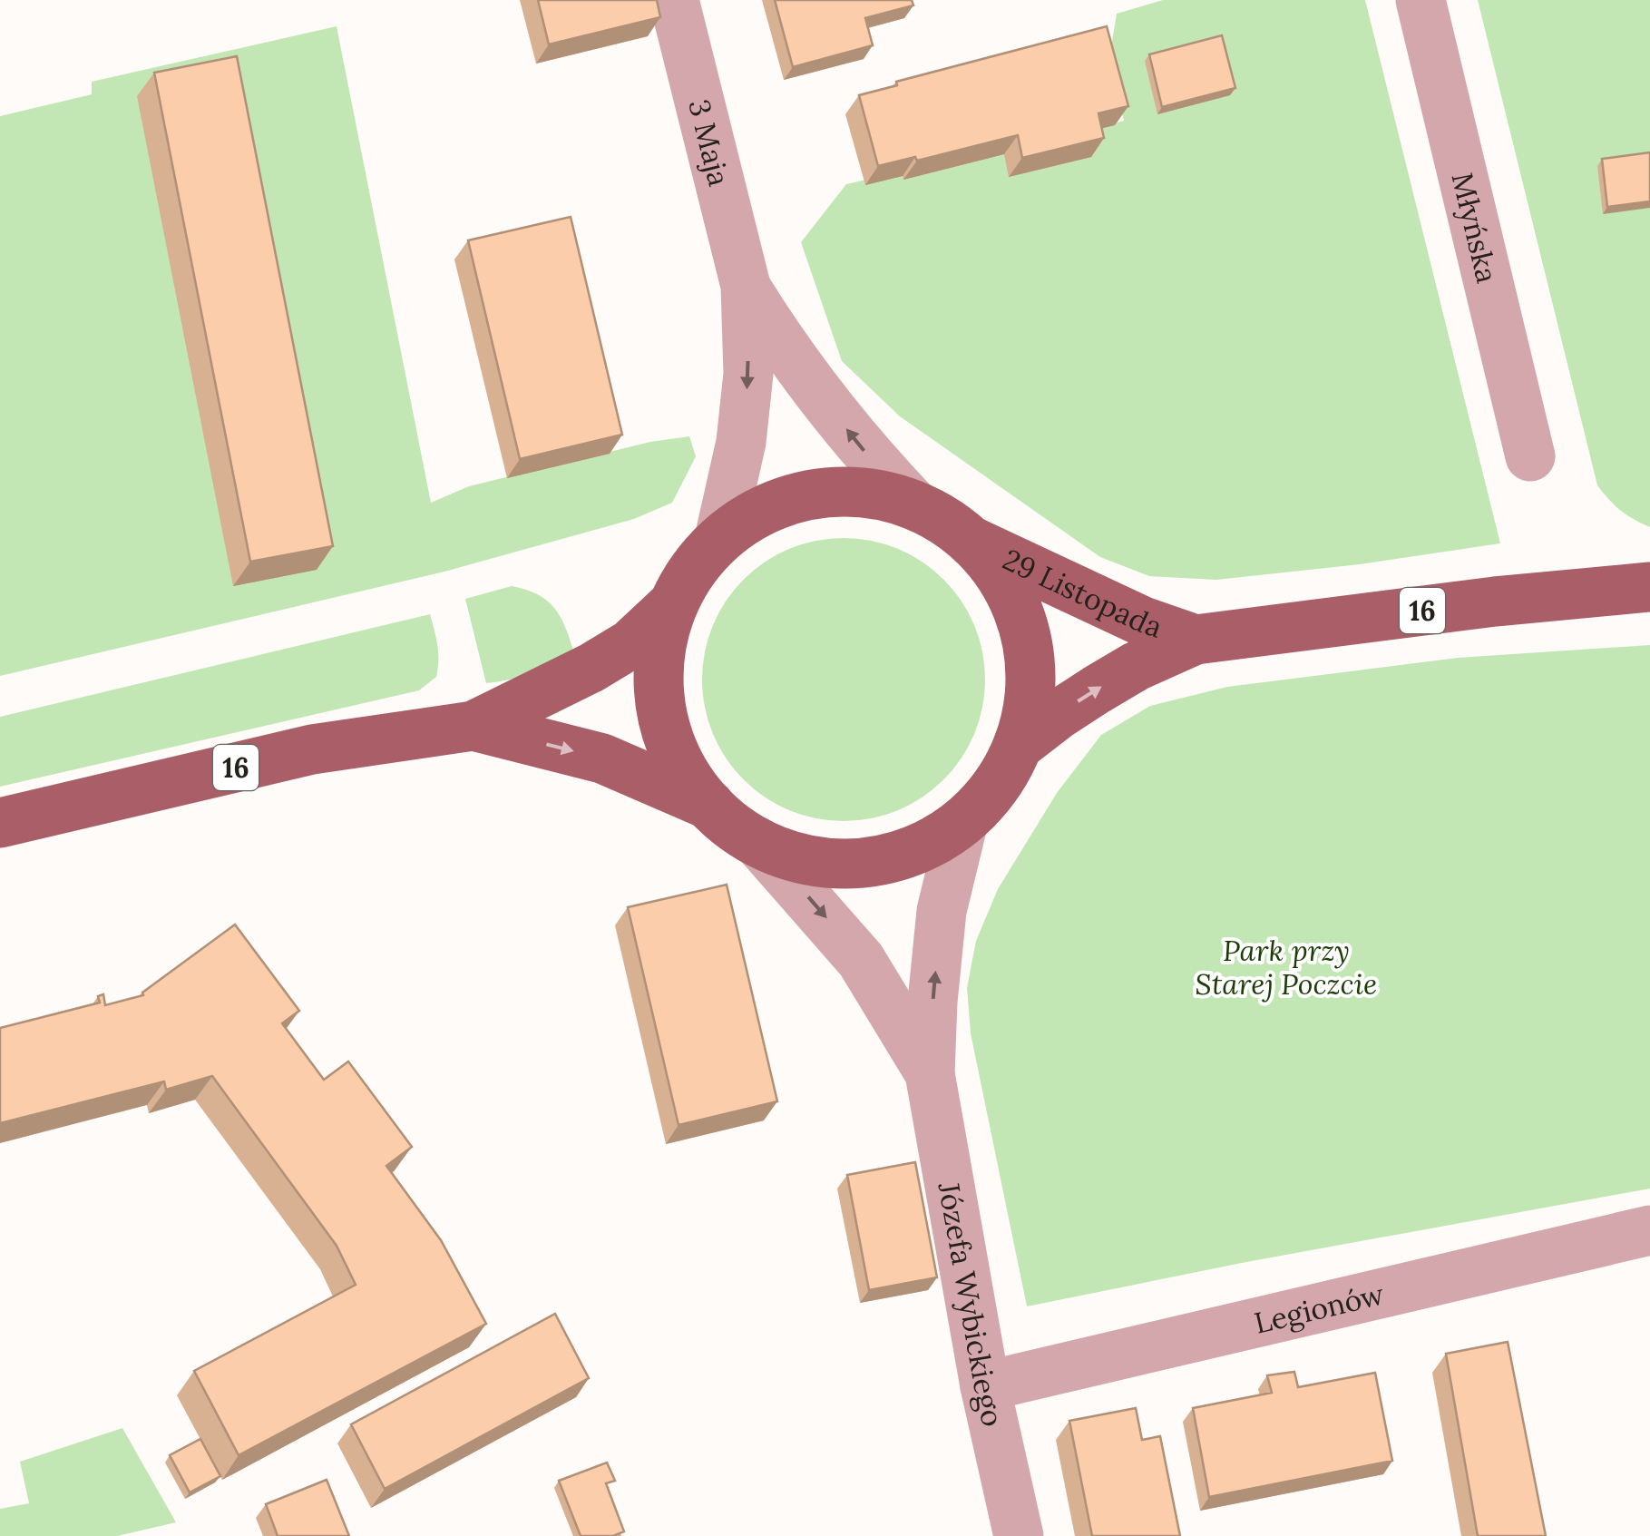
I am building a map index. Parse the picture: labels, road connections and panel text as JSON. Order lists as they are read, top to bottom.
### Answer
{
  "streets": {
    "main road": ["29 Listopada", "16"],
    "street": [
      "3 Maja",
      "Młyńska",
      "Józefa Wybickiego",
      "Legionów"
    ]
  },
  "crossings": [
    ["Józefa Wybickiego", "Legionów"]
  ],
  "parks": ["Park przy Starej Poczcie"]
}
